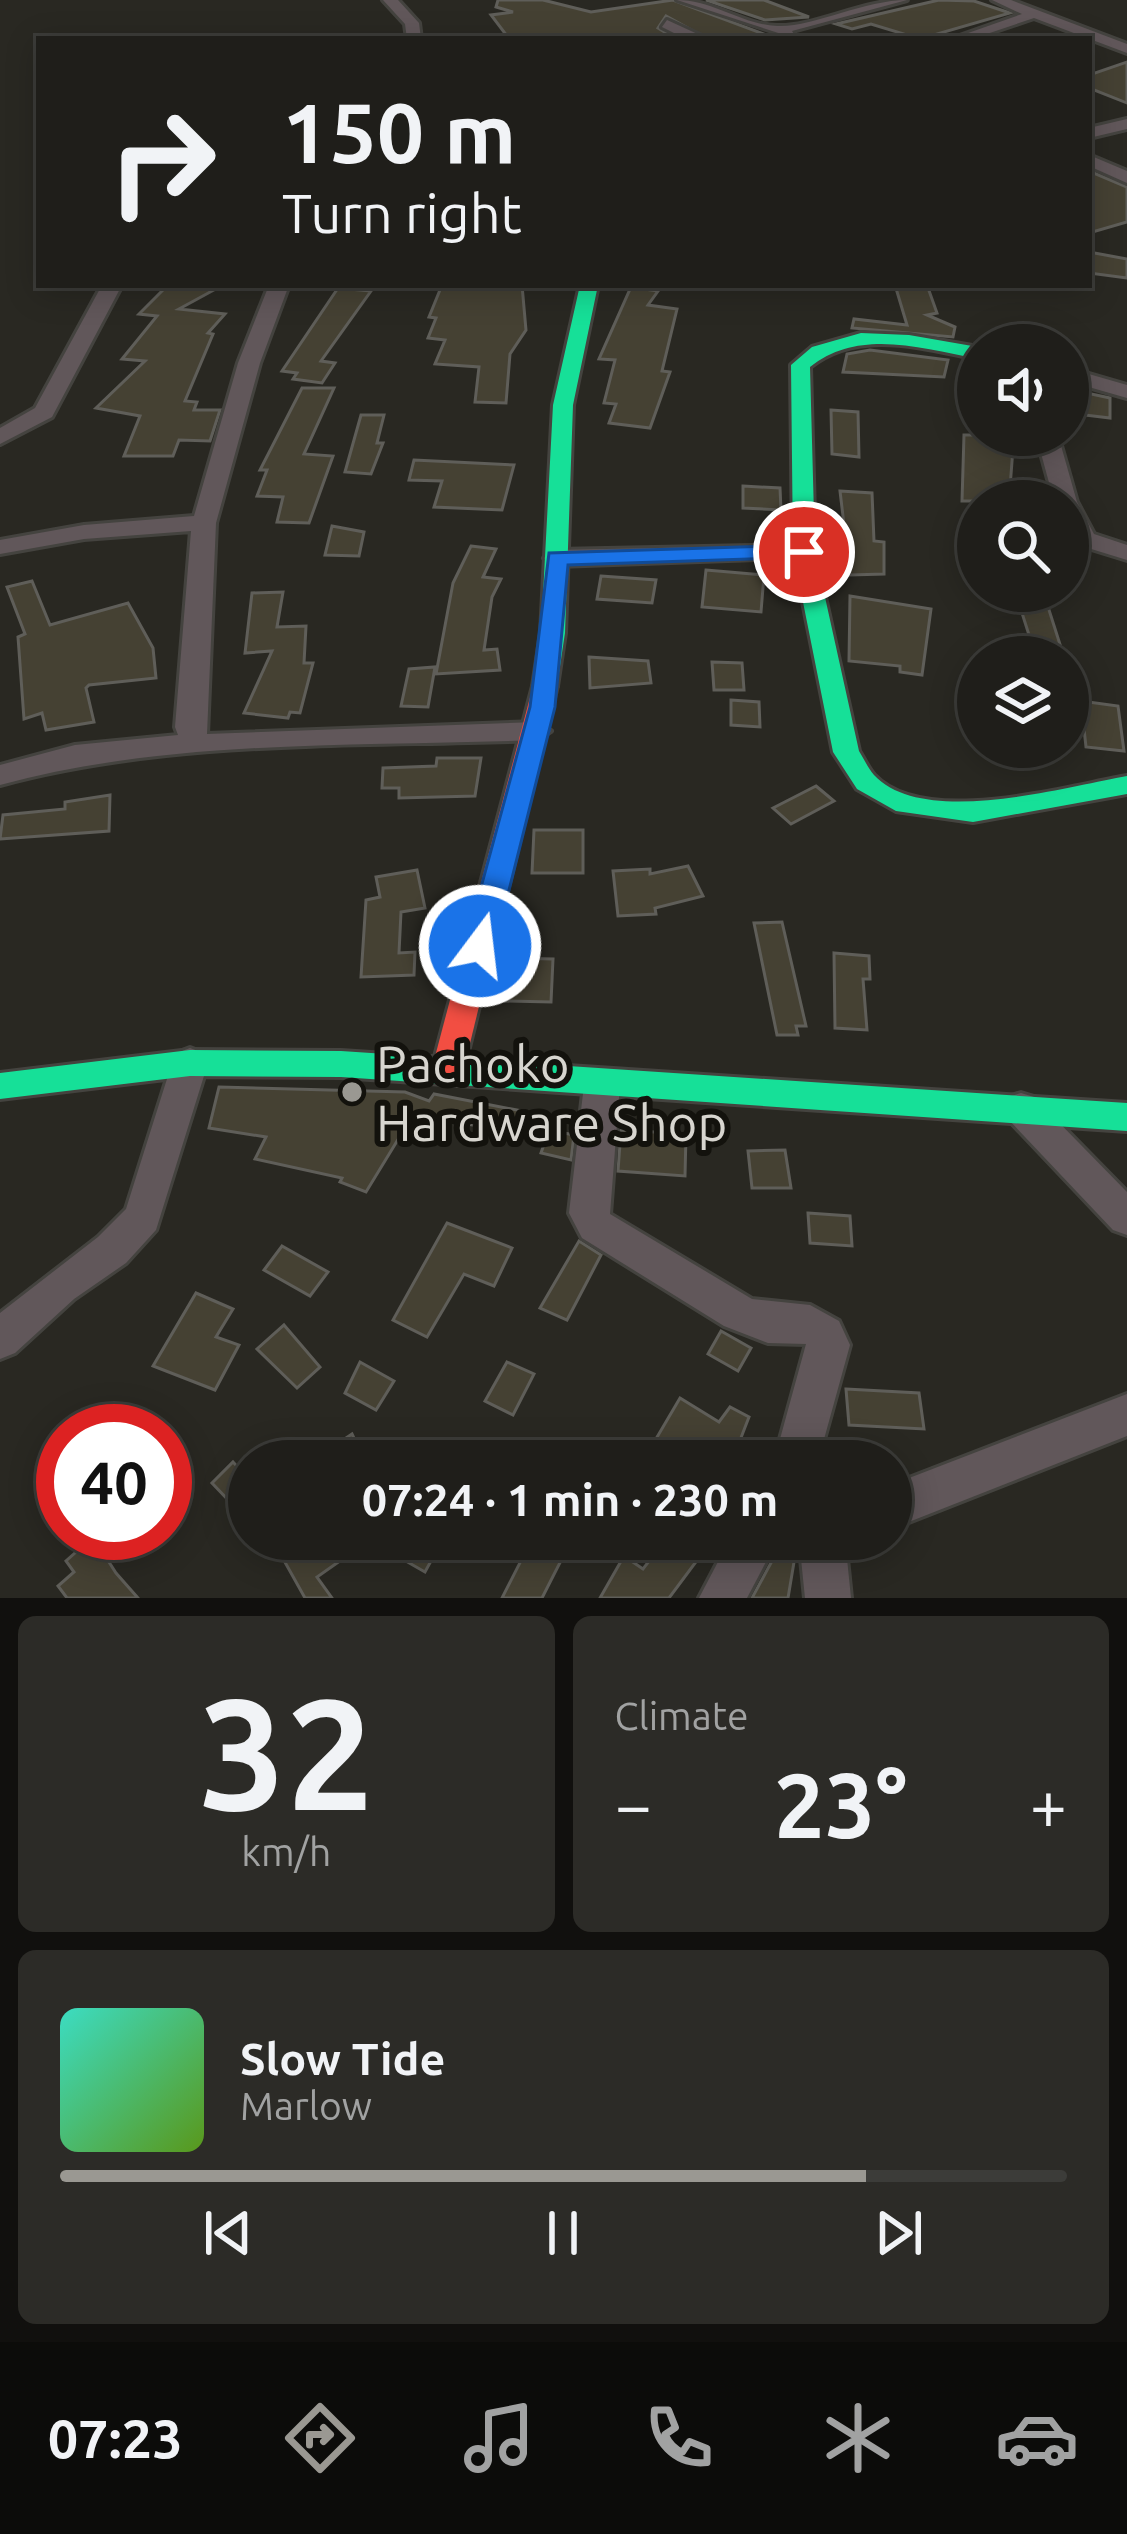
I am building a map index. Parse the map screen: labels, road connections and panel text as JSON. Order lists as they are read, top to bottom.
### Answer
{
  "places": ["Pachoko Hardware Shop"],
  "page": {
    "turn": ["150 m", "Turn right"],
    "limit": "40",
    "trip": "07:24 · 1 min · 230 m",
    "tile": [
      ["32", "km/h"],
      "Climate"
    ],
    "heat": ["−", "23°", "+"],
    "song": ["Slow Tide", "Marlow"],
    "tabs": "07:23"
  }
}
